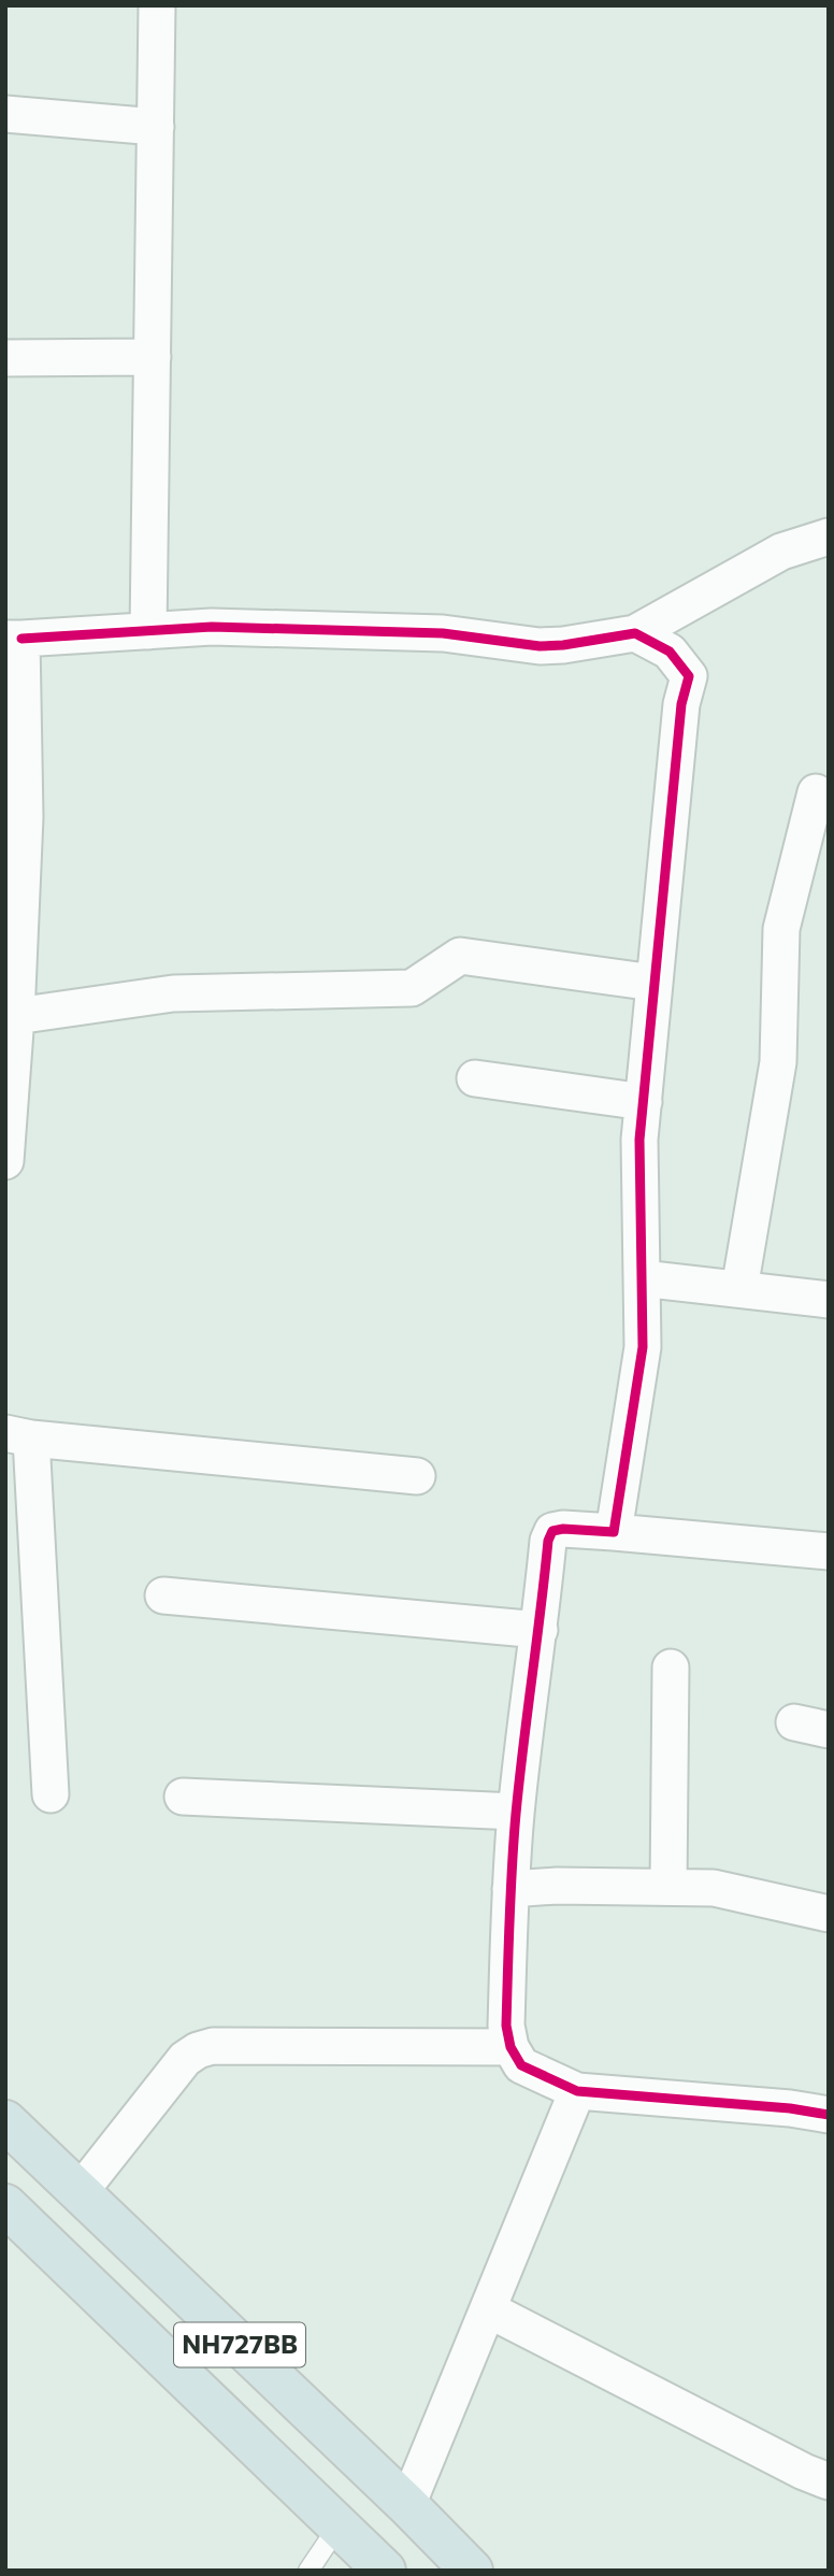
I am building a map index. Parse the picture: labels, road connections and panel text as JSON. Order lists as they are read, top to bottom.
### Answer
{
  "streets": {
    "highway": ["NH727BB"]
  }
}
